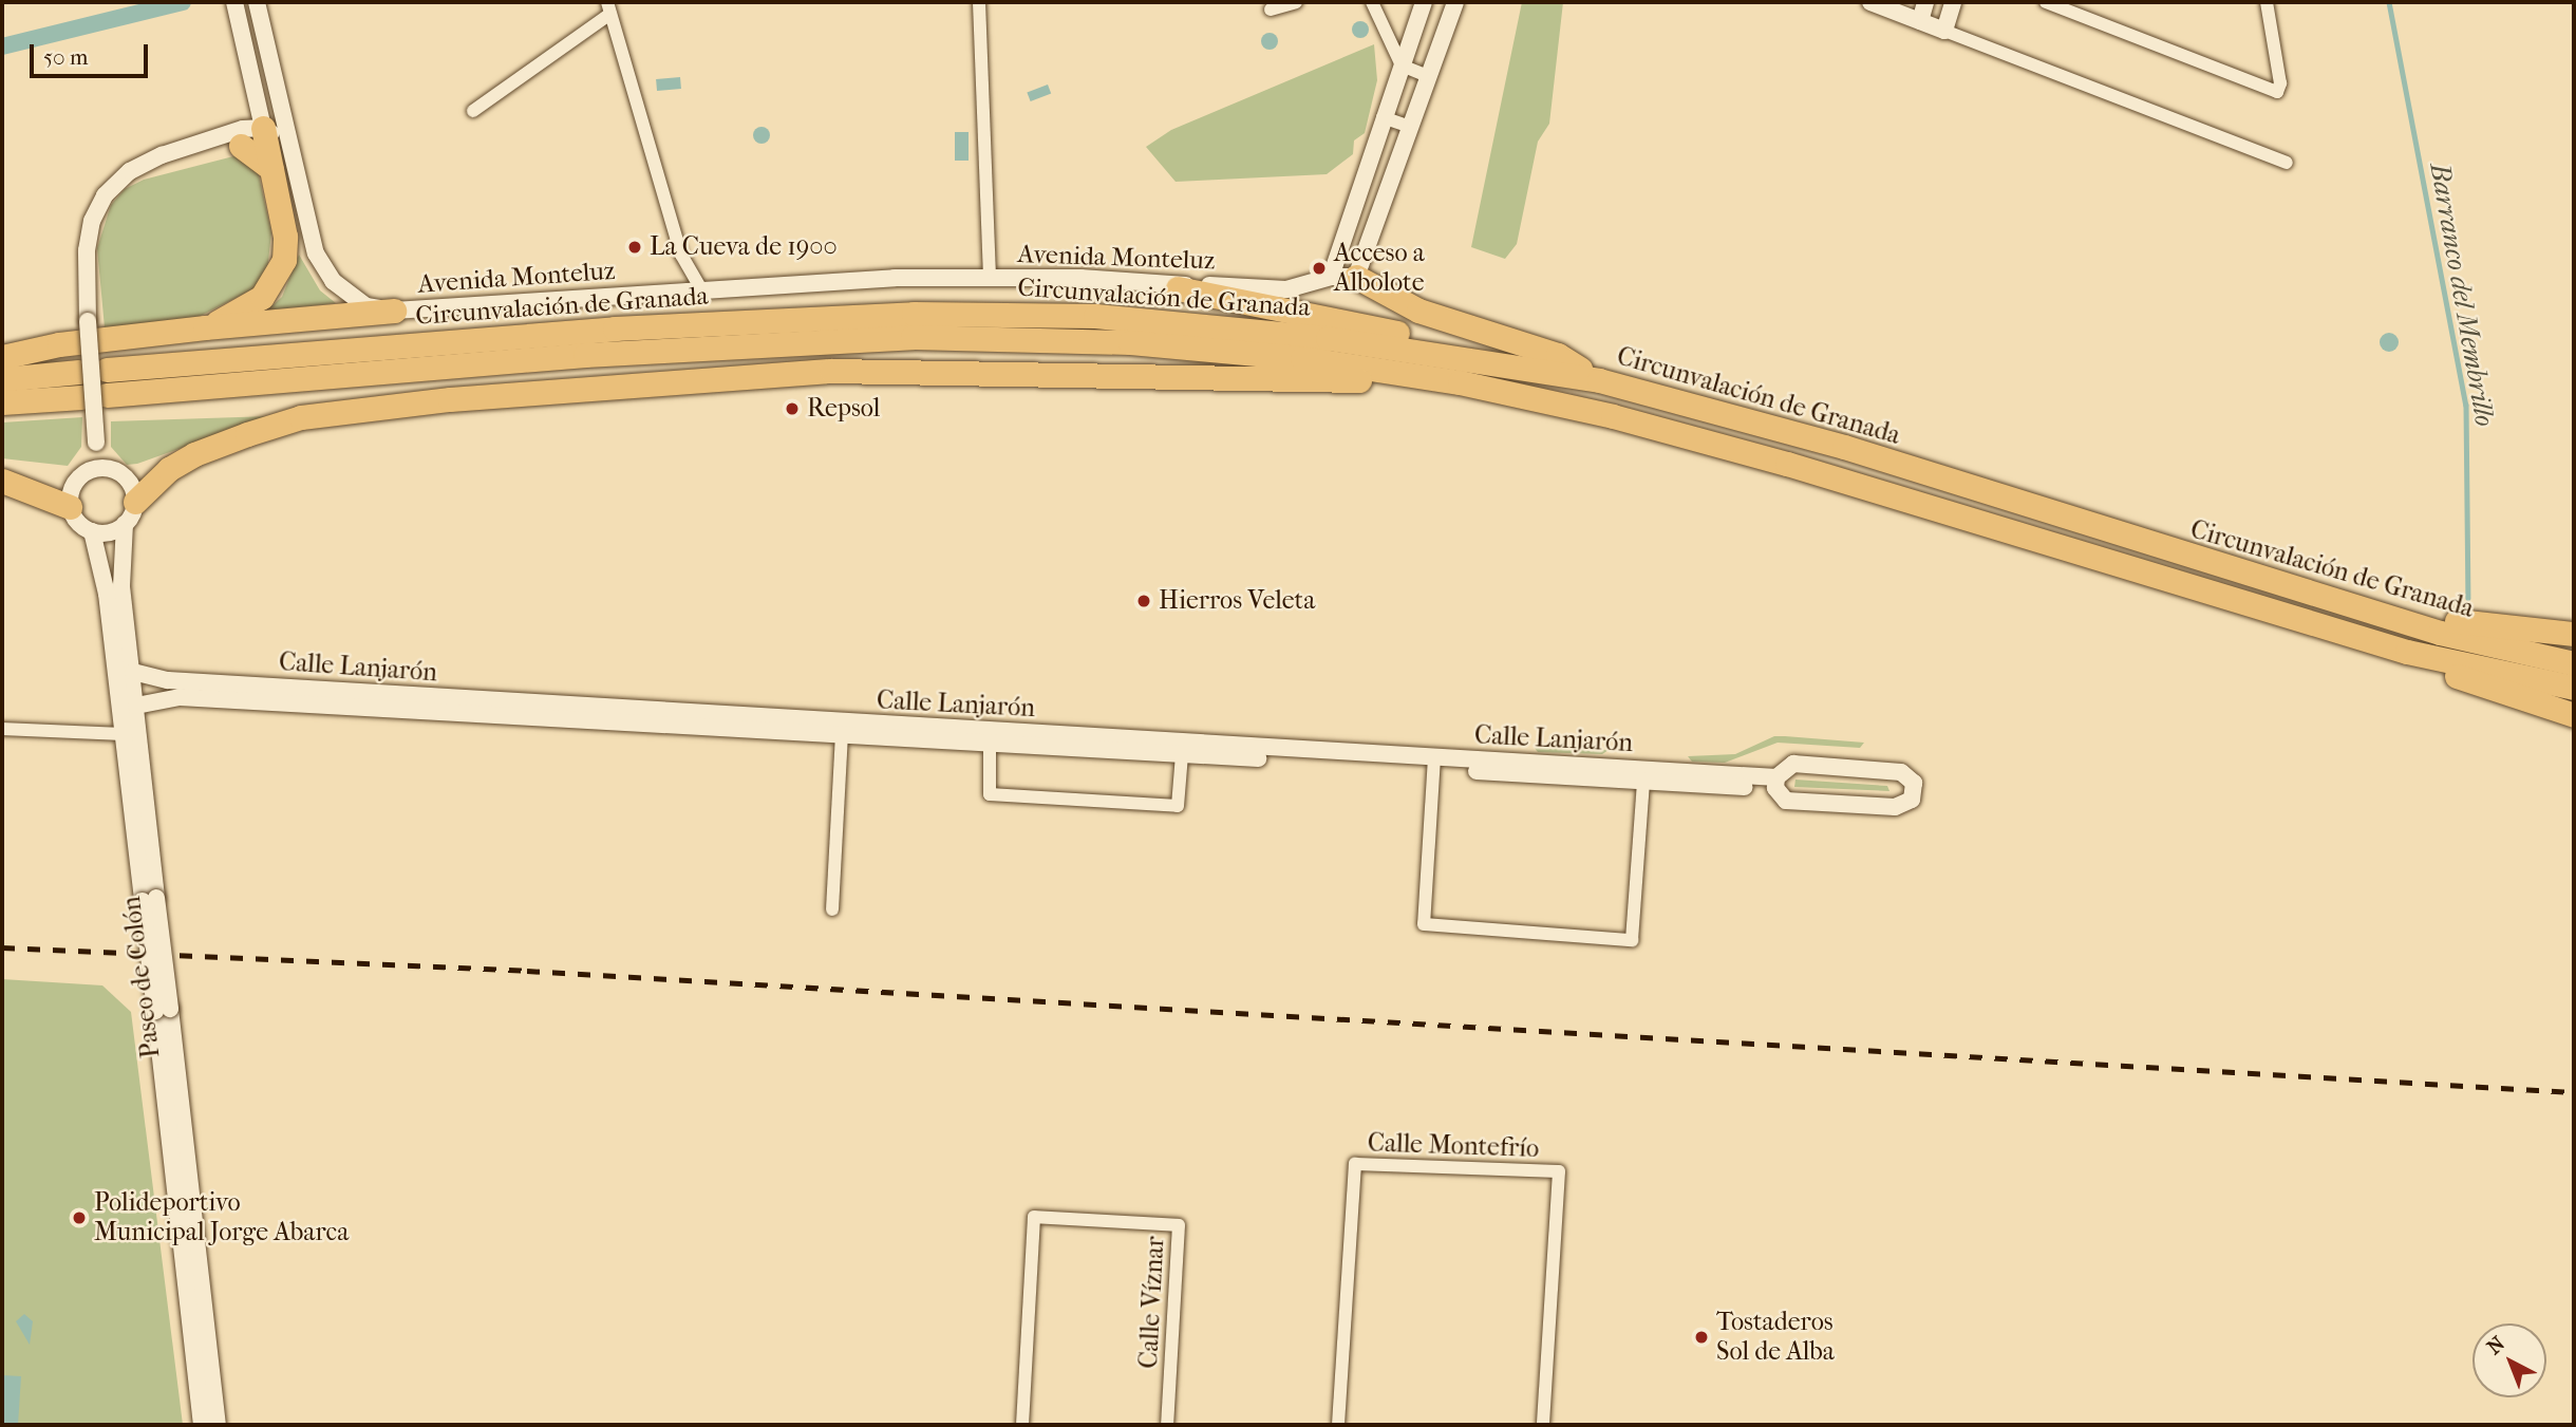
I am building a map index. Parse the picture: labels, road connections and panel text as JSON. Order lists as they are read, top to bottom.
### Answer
{
  "streets": {
    "highway": ["Circunvalación de Granada"],
    "street": [
      "Avenida Monteluz",
      "Calle Lanjarón",
      "Paseo de Colón",
      "Calle Montefrío",
      "Calle Víznar"
    ]
  },
  "crossings": [
    ["Calle Lanjarón", "Paseo de Colón"]
  ],
  "water": ["Barranco del Membrillo"],
  "places": [
    "La Cueva de 1900",
    "Acceso a Albolote",
    "Repsol",
    "Hierros Veleta",
    "Polideportivo Municipal Jorge Abarca",
    "Tostaderos Sol de Alba"
  ],
  "scale_bar": "50 m",
  "north": "top left"
}
